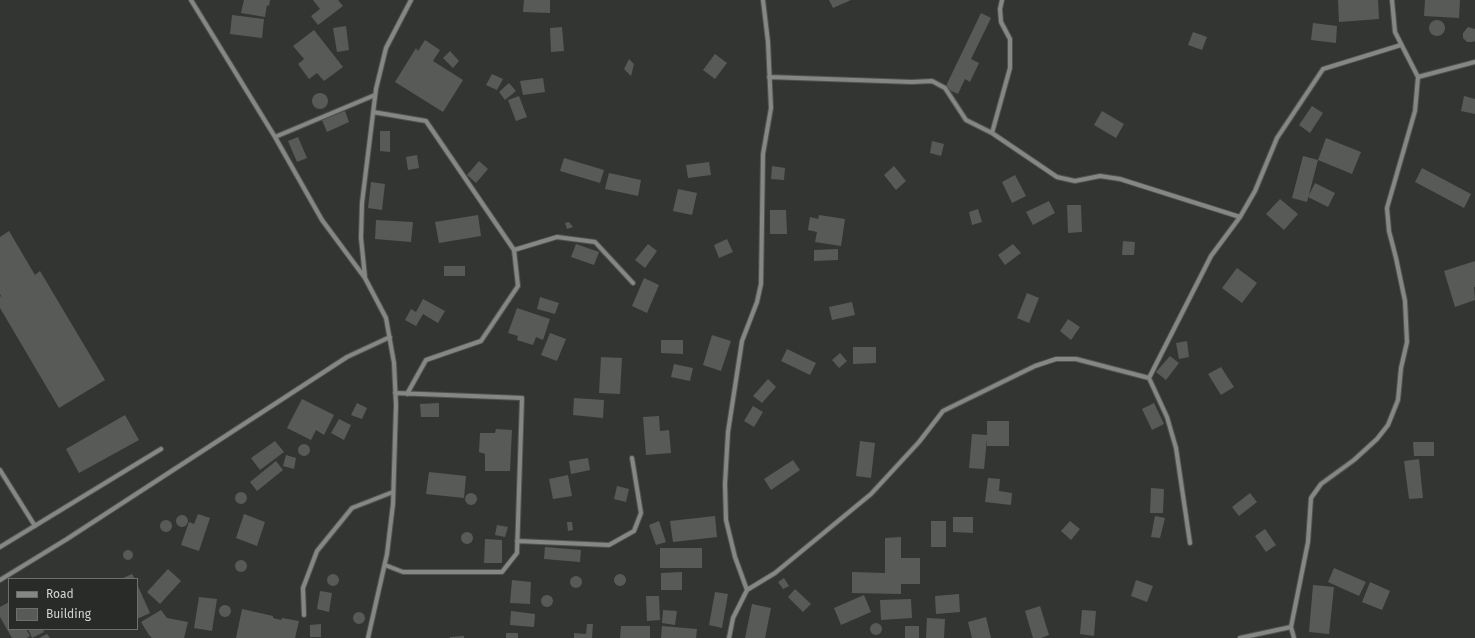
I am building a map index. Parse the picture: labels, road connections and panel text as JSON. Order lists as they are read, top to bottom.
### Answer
{
  "legend": ["Road", "Building"]
}
